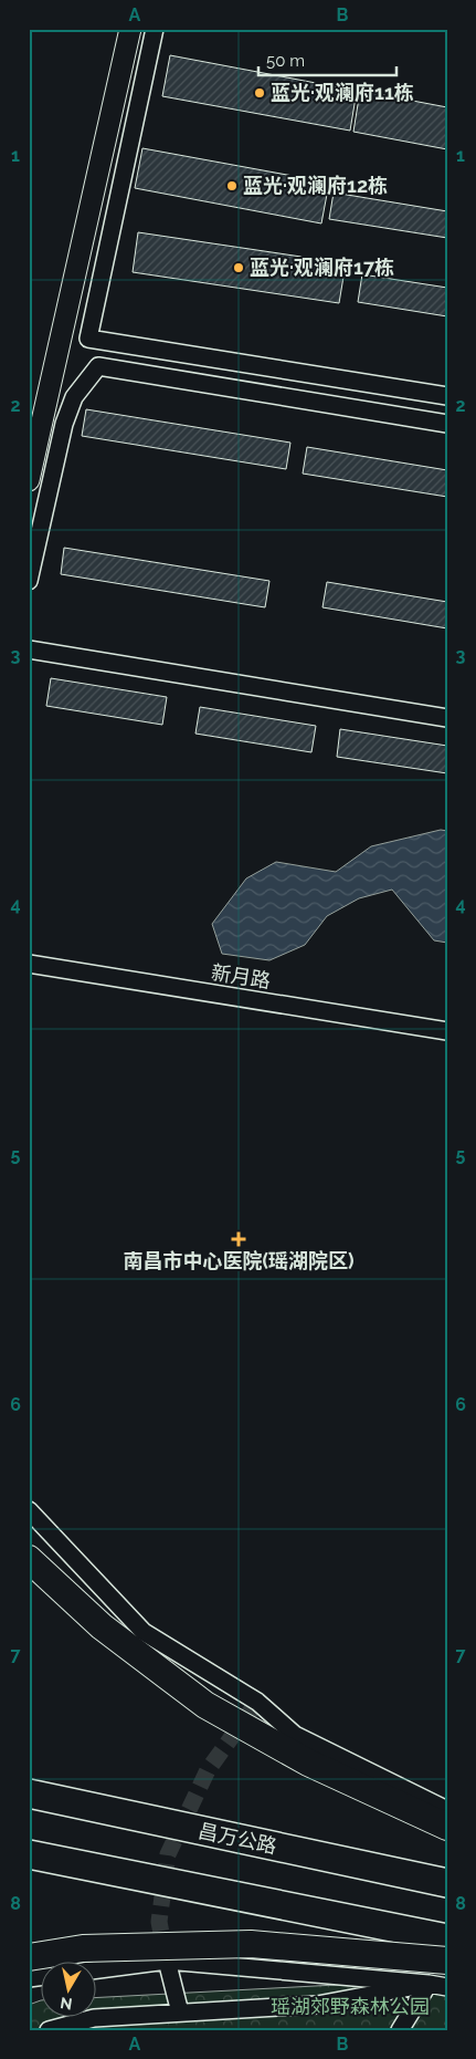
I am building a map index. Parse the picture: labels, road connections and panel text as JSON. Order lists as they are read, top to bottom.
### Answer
{
  "streets": {
    "highway": ["昌万公路"],
    "street": ["新月路"]
  },
  "parks": ["瑶湖郊野森林公园"],
  "places": {
    "other": ["蓝光·观澜府11栋", "蓝光·观澜府12栋", "蓝光·观澜府17栋"],
    "health": ["南昌市中心医院(瑶湖院区)"]
  },
  "scale_bar": "50 m",
  "north": "bottom",
  "grid": {
    "columns": ["A", "B"],
    "rows": [
      "1",
      "2",
      "3",
      "4",
      "5",
      "6",
      "7",
      "8"
    ]
  }
}
